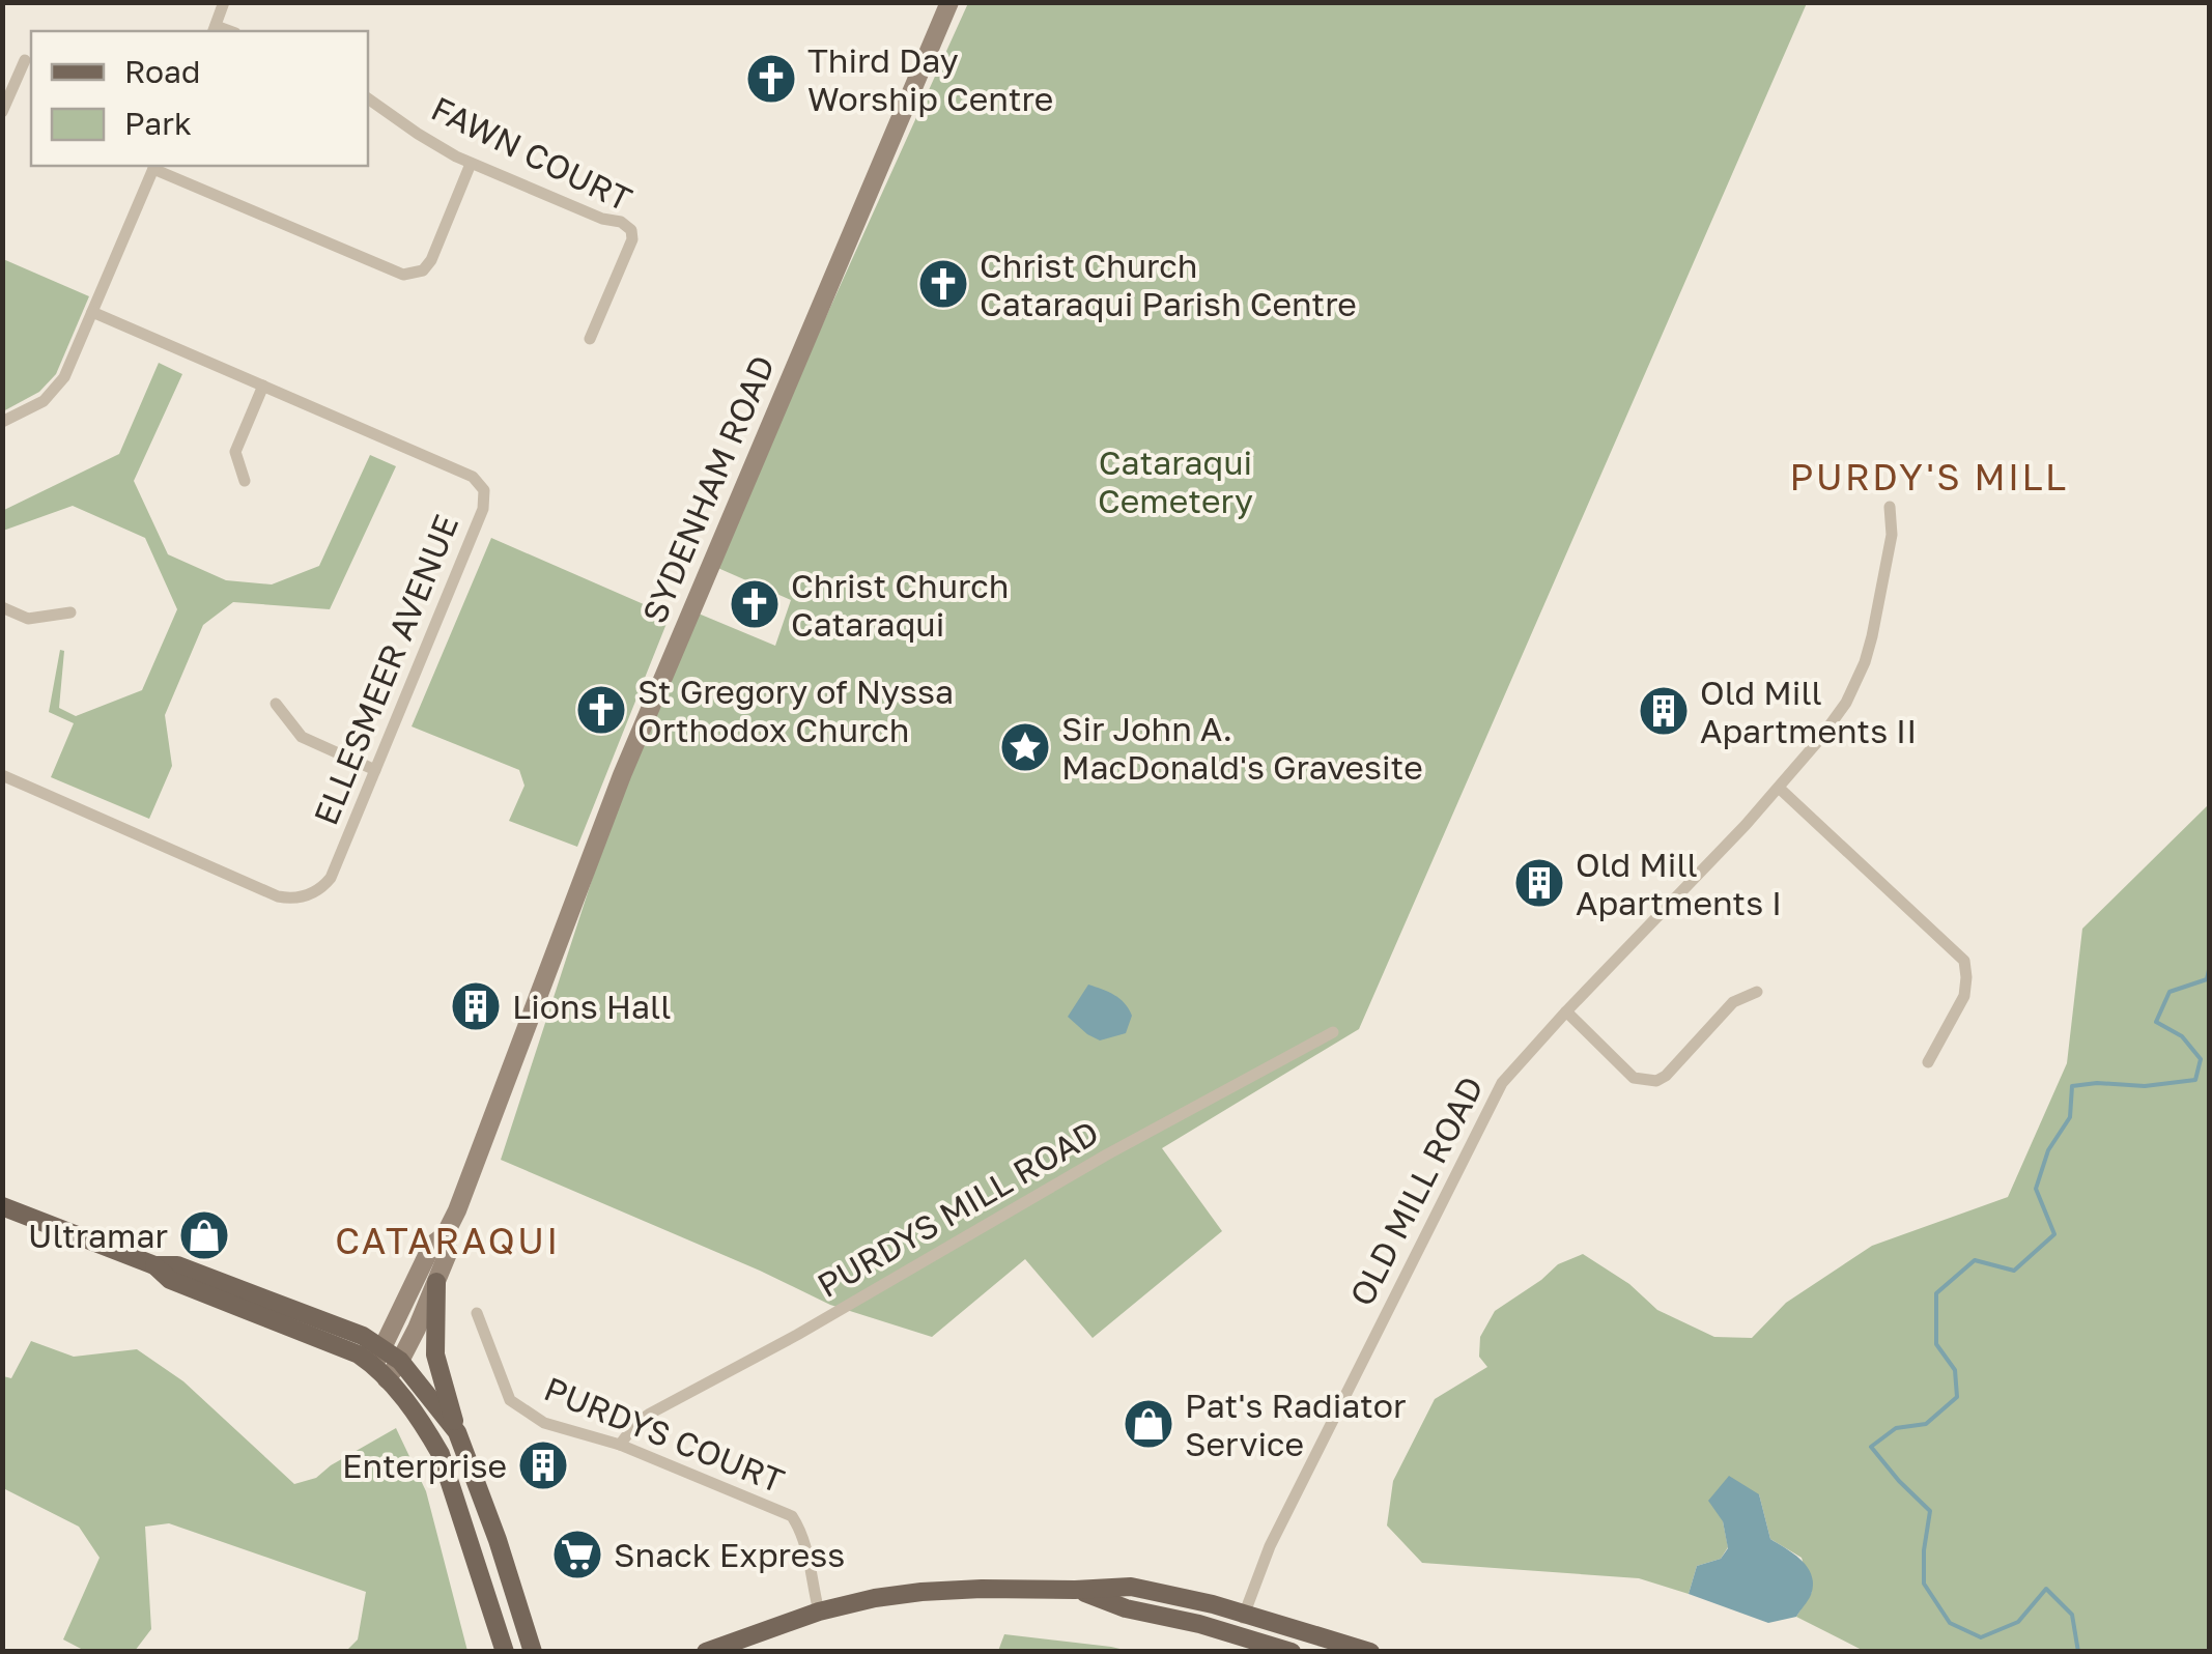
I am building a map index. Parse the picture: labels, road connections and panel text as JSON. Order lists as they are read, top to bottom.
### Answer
{
  "streets": {
    "main road": ["SYDENHAM ROAD"],
    "street": [
      "FAWN COURT",
      "ELLESMEER AVENUE",
      "OLD MILL ROAD",
      "PURDYS MILL ROAD",
      "PURDYS COURT"
    ]
  },
  "crossings": [
    ["PURDYS MILL ROAD", "PURDYS COURT"]
  ],
  "districts": ["PURDY'S MILL", "CATARAQUI"],
  "parks": ["Cataraqui Cemetery"],
  "places": {
    "church": [
      "Third Day Worship Centre",
      "Christ Church Cataraqui Parish Centre",
      "Christ Church Cataraqui",
      "St Gregory of Nyssa Orthodox Church"
    ],
    "building": [
      "Old Mill Apartments II",
      "Old Mill Apartments I",
      "Lions Hall",
      "Enterprise"
    ],
    "place": ["Sir John A. MacDonald's Gravesite"],
    "shop": ["Ultramar", "Pat's Radiator Service"],
    "supermarket": ["Snack Express"]
  },
  "legend": ["Road", "Park"]
}
